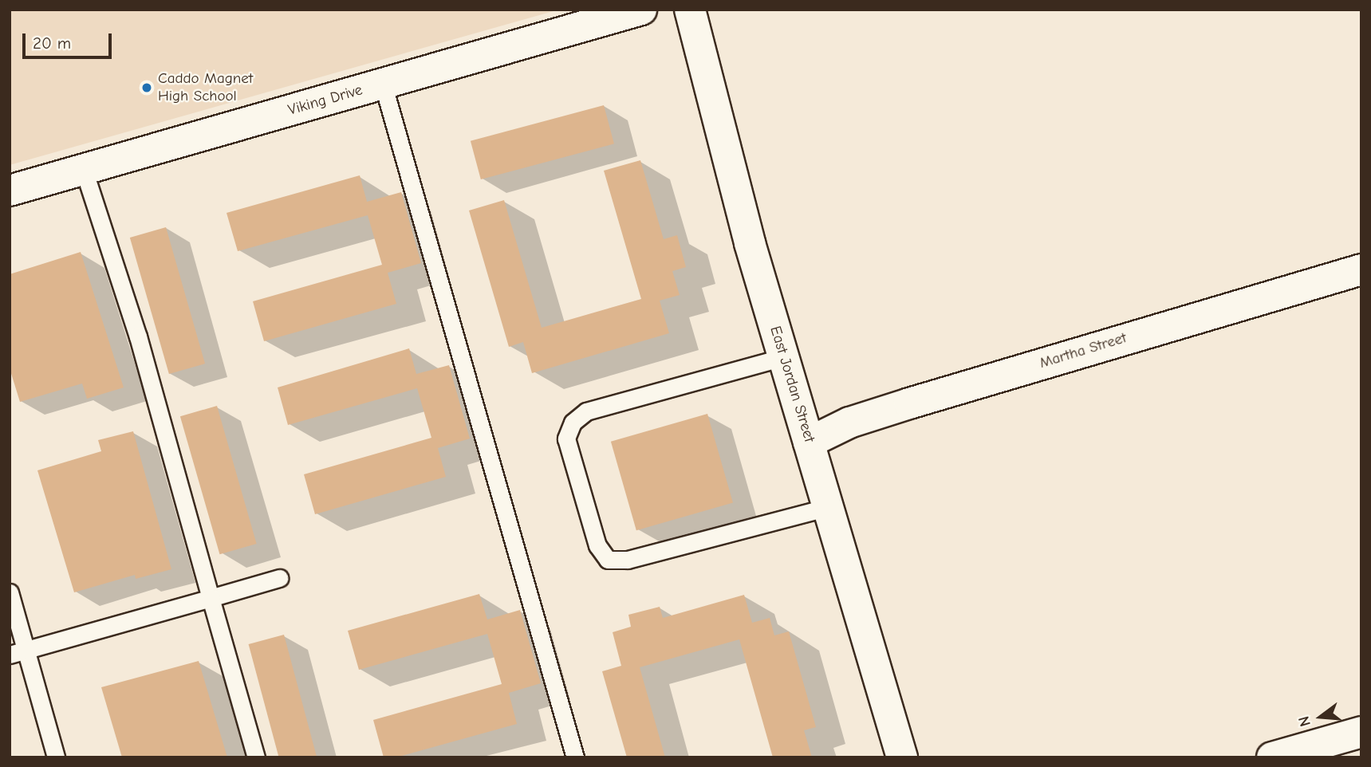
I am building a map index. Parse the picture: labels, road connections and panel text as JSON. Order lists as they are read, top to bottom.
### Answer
{
  "streets": {
    "street": ["Viking Drive", "Martha Street", "East Jordan Street"]
  },
  "crossings": [
    ["Martha Street", "East Jordan Street"]
  ],
  "places": ["Caddo Magnet High School"],
  "scale_bar": "20 m",
  "north": "left"
}
